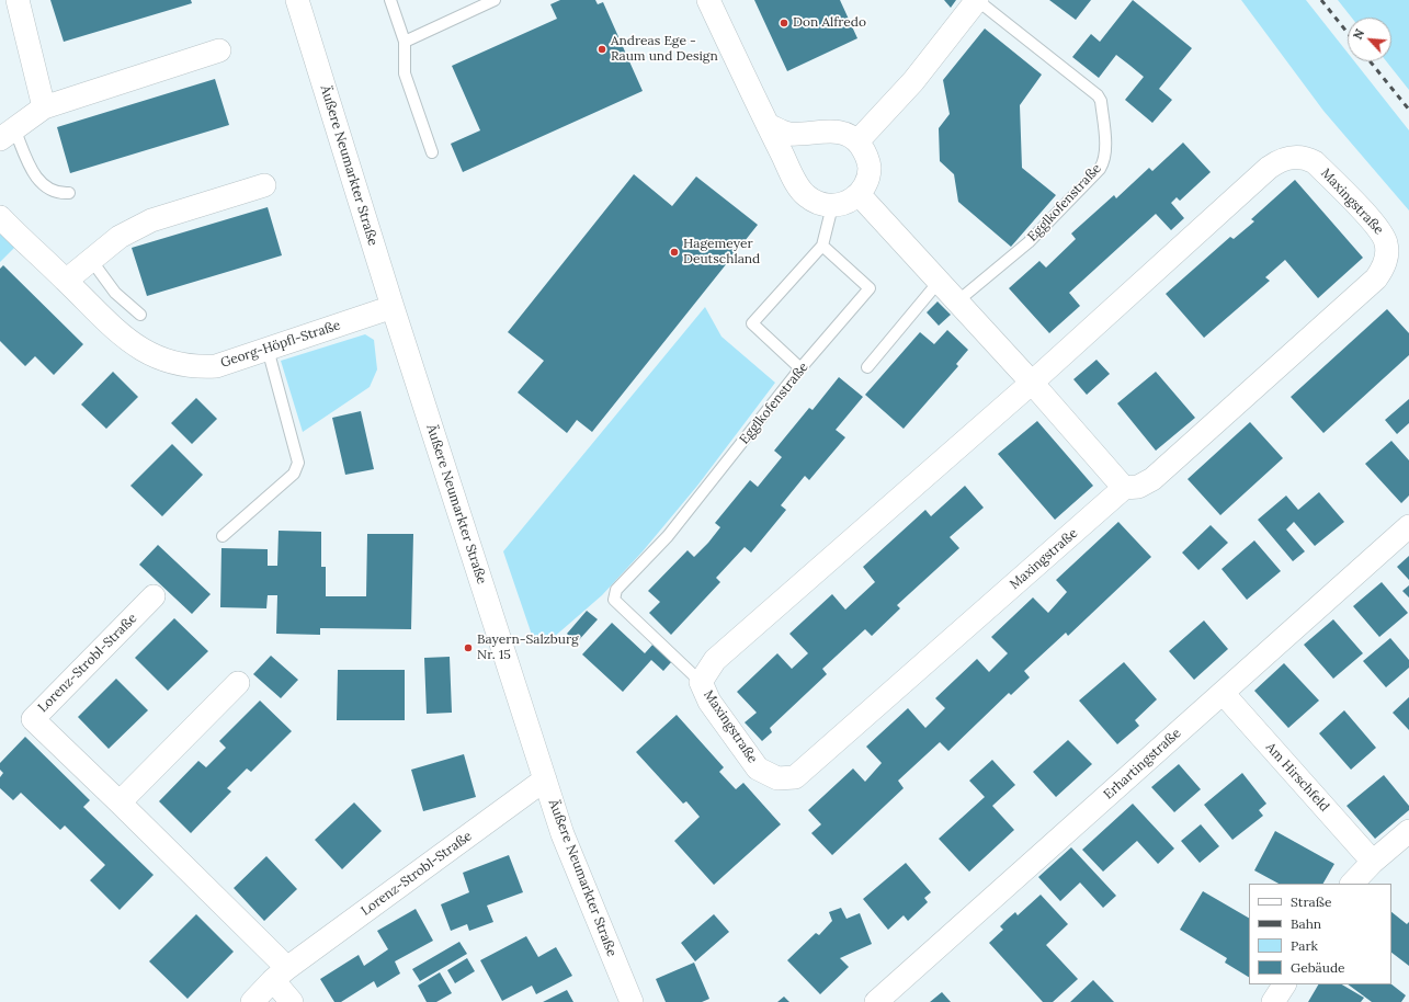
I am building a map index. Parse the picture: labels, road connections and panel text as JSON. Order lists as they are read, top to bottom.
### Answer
{
  "streets": {
    "street": [
      "Äußere Neumarkter Straße",
      "Maxingstraße",
      "Egglkofenstraße",
      "Georg-Höpfl-Straße",
      "Lorenz-Strobl-Straße",
      "Erhartingstraße",
      "Am Hirschfeld"
    ]
  },
  "crossings": [
    ["Äußere Neumarkter Straße", "Georg-Höpfl-Straße"],
    ["Äußere Neumarkter Straße", "Lorenz-Strobl-Straße"],
    ["Maxingstraße", "Egglkofenstraße"],
    ["Erhartingstraße", "Am Hirschfeld"]
  ],
  "places": [
    "Don Alfredo",
    "Andreas Ege - Raum und Design",
    "Hagemeyer Deutschland",
    "Bayern-Salzburg Nr. 15"
  ],
  "legend": [
    "Straße",
    "Bahn",
    "Park",
    "Gebäude"
  ],
  "north": "top left"
}
